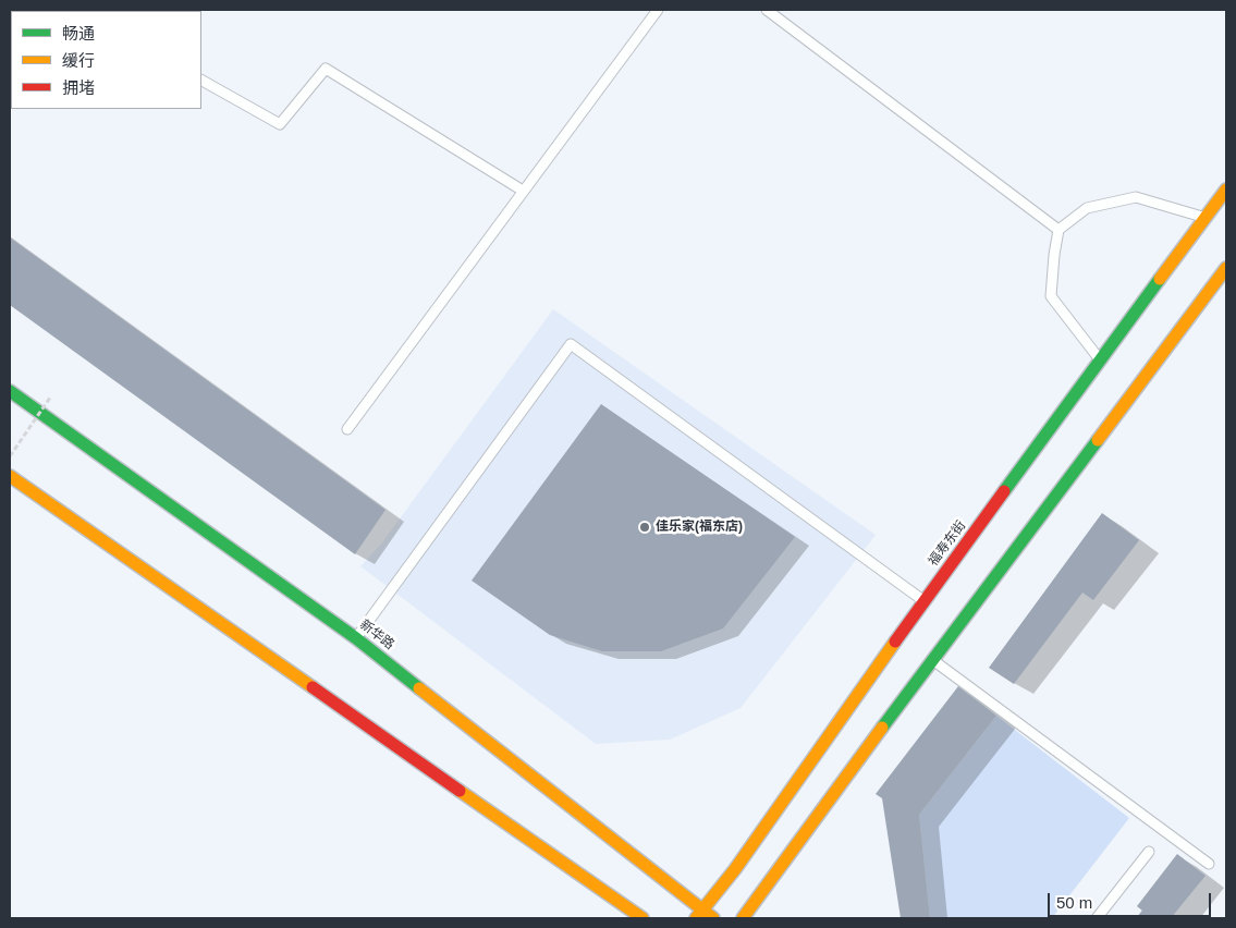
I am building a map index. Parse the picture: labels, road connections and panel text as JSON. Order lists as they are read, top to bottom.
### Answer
{
  "streets": {
    "main road": ["福寿东街", "新华路"]
  },
  "crossings": [
    ["福寿东街", "新华路"]
  ],
  "places": ["佳乐家(福东店)"],
  "legend": ["畅通", "缓行", "拥堵"],
  "scale_bar": "50 m"
}
